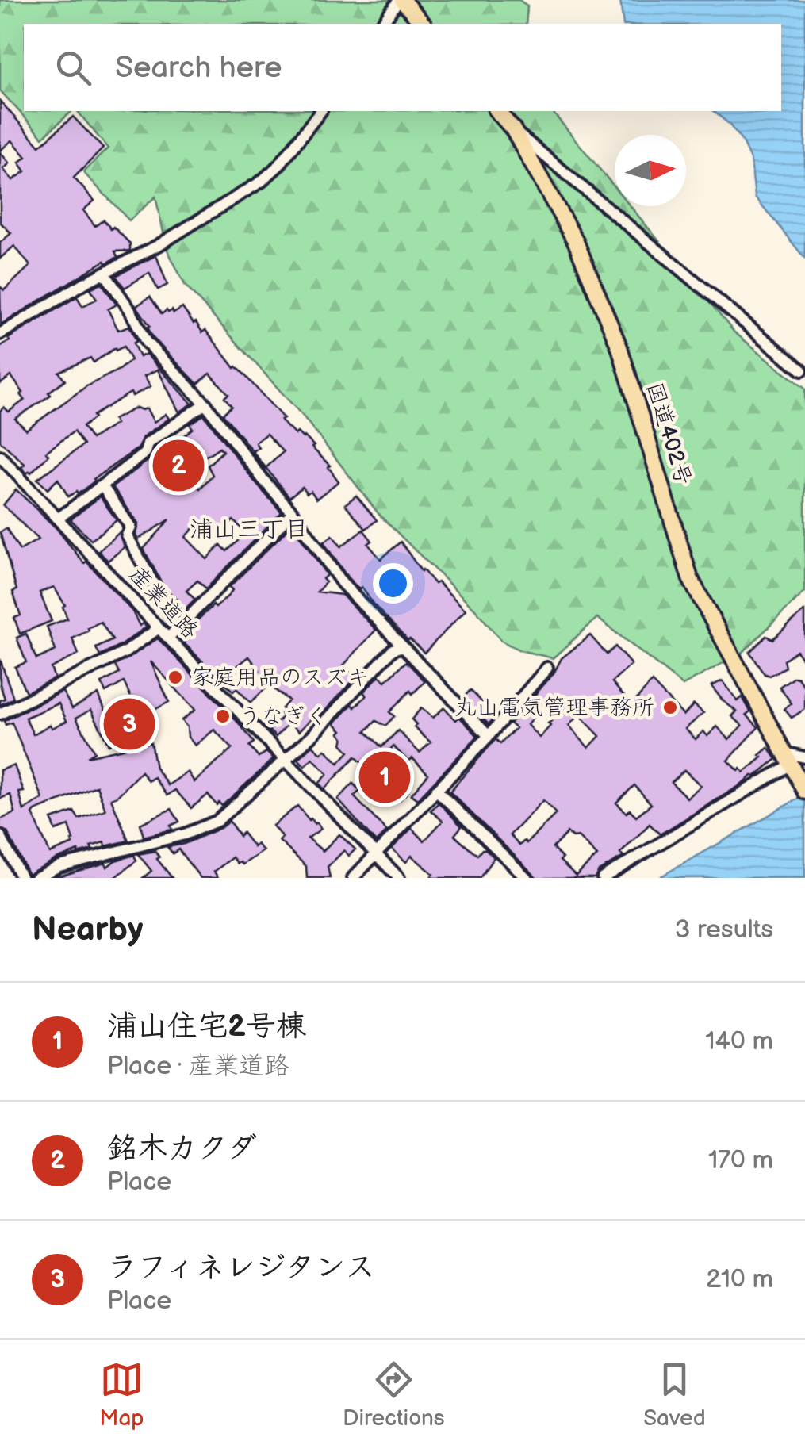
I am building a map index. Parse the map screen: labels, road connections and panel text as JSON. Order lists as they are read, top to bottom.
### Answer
{
  "streets": {
    "highway": ["国道402号"],
    "street": ["産業道路"]
  },
  "districts": ["浦山三丁目"],
  "places": ["家庭用品のスズキ", "丸山電気管理事務所", "うなぎく"],
  "north": "right",
  "page": {
    "search": "Search here",
    "pins": ["2", "3", "1"],
    "heading": ["Nearby", "3 results"],
    "list": [
      {
        "mark": "1",
        "name": "浦山住宅2号棟",
        "note": "Place · 産業道路",
        "value": "140 m"
      },
      {
        "mark": "2",
        "name": "銘木カクダ",
        "note": "Place",
        "value": "170 m"
      },
      {
        "mark": "3",
        "name": "ラフィネレジタンス",
        "note": "Place",
        "value": "210 m"
      }
    ],
    "nav": ["Map", "Directions", "Saved"]
  }
}
